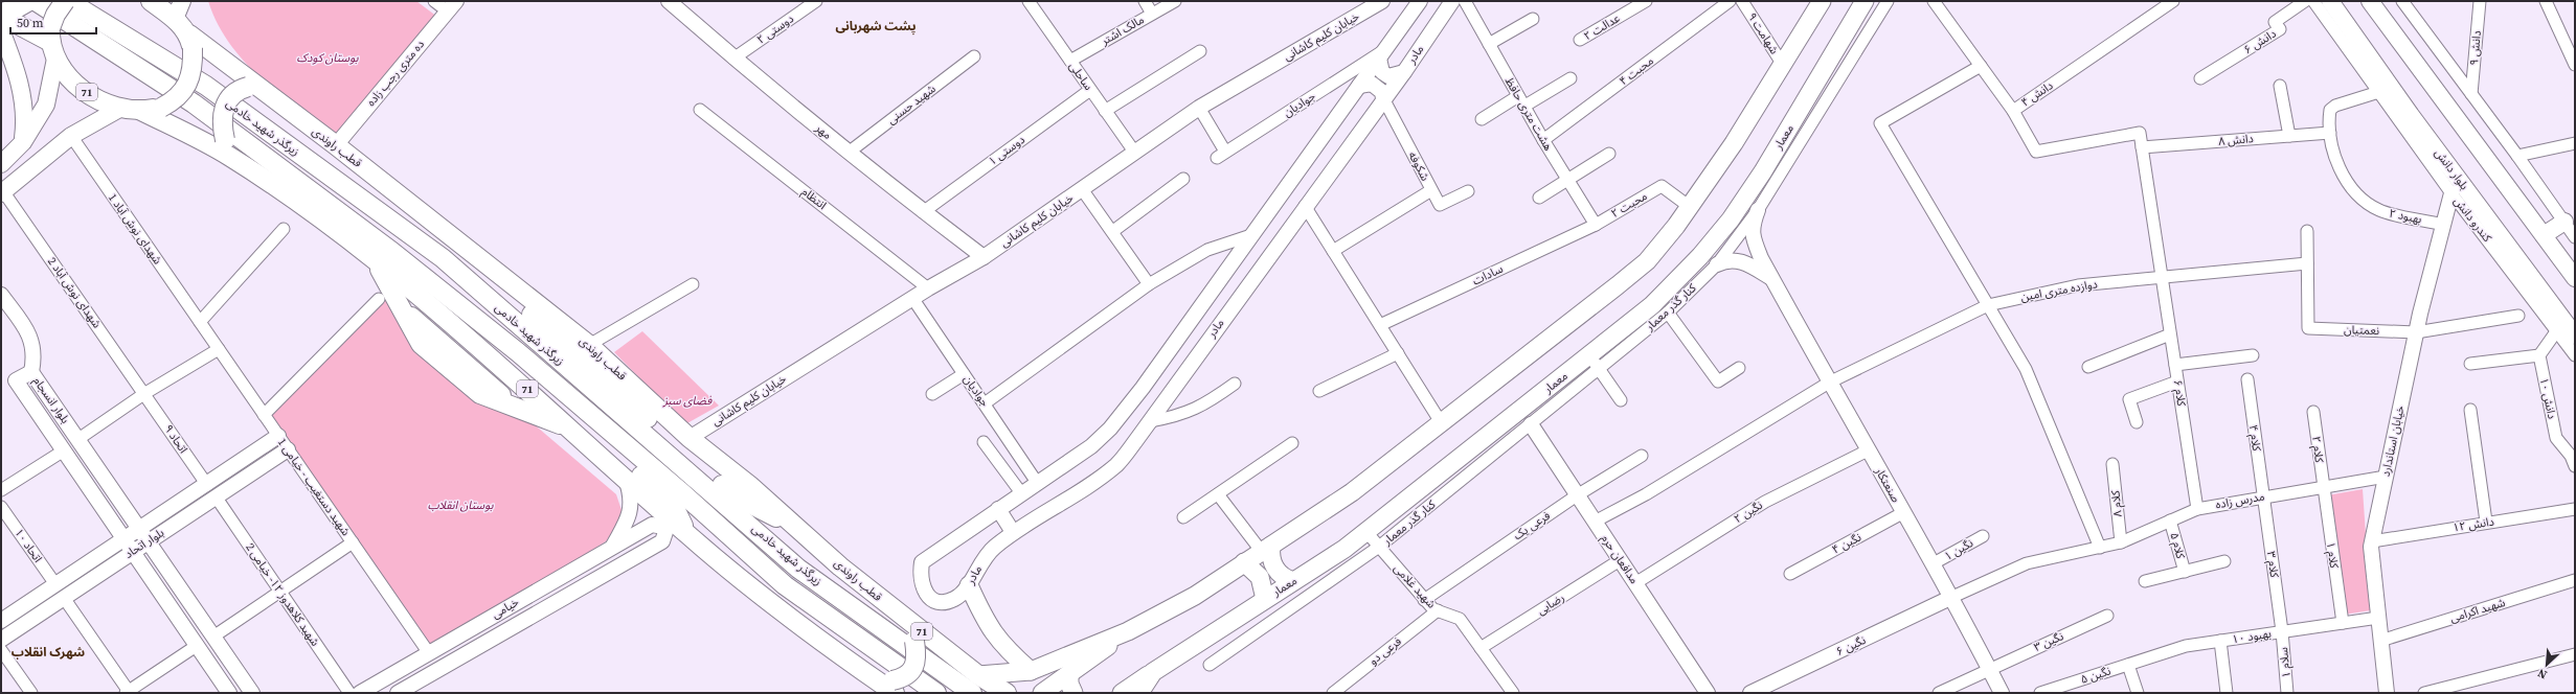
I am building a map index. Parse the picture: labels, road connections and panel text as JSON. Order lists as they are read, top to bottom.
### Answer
{
  "streets": {
    "highway": ["71", "زیرگذر شهید خادمی", "قطب راوندی"],
    "main road": ["معمار", "بلوار دانش"],
    "street": [
      "عدالت ۲",
      "دوستی ۲",
      "مالک اشتر",
      "شهامت ۹",
      "خیابان کلیم کاشانی",
      "دانش ۶",
      "دانش ۹",
      "مادر",
      "محبت ۴",
      "ده متری رجب زاده",
      "ساحلی",
      "دانش ۴",
      "شهید حسنی",
      "جوادیان",
      "هشت متری حافظ",
      "مهر",
      "دانش ۸",
      "دوستی ۱",
      "شکوفه",
      "انتظام",
      "محبت ۲",
      "بهبود ۲",
      "کندرو دانش",
      "شهدای نوش آباد 1",
      "سادات",
      "دوازده متری امین",
      "شهدای نوش آباد 2",
      "کنار گذر معمار",
      "نعمتیان",
      "کلام ۶",
      "دانش ۱۰",
      "بلوار انسجام",
      "کلام ۴",
      "اتحاد ۹",
      "خیابان استاندارد",
      "کلام ۲",
      "صنعتکار",
      "شهید دستغیب - خیامی 1",
      "مدرس زاده",
      "کلام ۸",
      "نگین ۲",
      "دانش ۱۲",
      "فرعی یک",
      "بلوار اتحاد",
      "نگین ۴",
      "اتحاد ۱۰",
      "کلام ۵",
      "نگین ۱",
      "کلام ۱",
      "مدافعان حرم",
      "کلام ۳",
      "شهید غلامی",
      "شهید کلاهدوز ۱۲- خیامی 2",
      "رضایی",
      "خیامی",
      "شهید اکرامی",
      "بهبود ۱۰",
      "نگین ۳",
      "نگین ۶",
      "فرعی دو",
      "سلام ۱",
      "نگین ۵"
    ]
  },
  "crossings": [
    ["دوستی ۲", "مهر"],
    ["مالک اشتر", "ساحلی"],
    ["خیابان کلیم کاشانی", "ساحلی"],
    ["خیابان کلیم کاشانی", "جوادیان"],
    ["خیابان کلیم کاشانی", "مهر"],
    ["خیابان کلیم کاشانی", "قطب راوندی"],
    ["خیابان کلیم کاشانی", "انتظام"],
    ["مادر", "جوادیان"],
    ["مادر", "شکوفه"],
    ["محبت ۴", "هشت متری حافظ"],
    ["ده متری رجب زاده", "قطب راوندی"],
    ["ساحلی", "دوستی ۱"],
    ["71", "قطب راوندی"],
    ["شهید حسنی", "مهر"],
    ["هشت متری حافظ", "محبت ۲"],
    ["هشت متری حافظ", "سادات"],
    ["مهر", "دوستی ۱"],
    ["معمار", "کنار گذر معمار"],
    ["معمار", "شهید غلامی"],
    ["دانش ۸", "بهبود ۲"],
    ["دانش ۸", "کلام ۶"],
    ["بلوار دانش", "بهبود ۲"],
    ["بلوار دانش", "کندرو دانش"],
    ["محبت ۲", "سادات"],
    ["بهبود ۲", "کندرو دانش"],
    ["بهبود ۲", "خیابان استاندارد"],
    ["کندرو دانش", "خیابان استاندارد"],
    ["شهدای نوش آباد 1", "شهید دستغیب - خیامی 1"],
    ["دوازده متری امین", "نعمتیان"],
    ["دوازده متری امین", "کلام ۶"],
    ["دوازده متری امین", "صنعتکار"],
    ["دوازده متری امین", "مدافعان حرم"],
    ["شهدای نوش آباد 2", "اتحاد ۹"],
    ["کنار گذر معمار", "صنعتکار"],
    ["کنار گذر معمار", "مدافعان حرم"],
    ["کنار گذر معمار", "شهید غلامی"],
    ["نعمتیان", "خیابان استاندارد"],
    ["کلام ۶", "مدرس زاده"],
    ["بلوار انسجام", "بلوار اتحاد"],
    ["کلام ۴", "مدرس زاده"],
    ["کلام ۴", "کلام ۳"],
    ["اتحاد ۹", "بلوار اتحاد"],
    ["اتحاد ۹", "شهید کلاهدوز ۱۲- خیامی 2"],
    ["خیابان استاندارد", "مدرس زاده"],
    ["خیابان استاندارد", "دانش ۱۲"],
    ["خیابان استاندارد", "شهید اکرامی"],
    ["خیابان استاندارد", "بهبود ۱۰"],
    ["کلام ۲", "مدرس زاده"],
    ["کلام ۲", "کلام ۱"],
    ["صنعتکار", "مدرس زاده"],
    ["صنعتکار", "نگین ۲"],
    ["صنعتکار", "نگین ۴"],
    ["صنعتکار", "نگین ۱"],
    ["صنعتکار", "نگین ۳"],
    ["صنعتکار", "نگین ۶"],
    ["شهید دستغیب - خیامی 1", "بلوار اتحاد"],
    ["شهید دستغیب - خیامی 1", "خیامی"],
    ["مدرس زاده", "کلام ۸"],
    ["مدرس زاده", "کلام ۵"],
    ["مدرس زاده", "کلام ۱"],
    ["مدرس زاده", "کلام ۳"],
    ["مدرس زاده", "نگین ۶"],
    ["نگین ۲", "مدافعان حرم"],
    ["فرعی یک", "مدافعان حرم"],
    ["فرعی یک", "شهید غلامی"],
    ["بلوار اتحاد", "اتحاد ۱۰"],
    ["بلوار اتحاد", "شهید کلاهدوز ۱۲- خیامی 2"],
    ["کلام ۱", "بهبود ۱۰"],
    ["مدافعان حرم", "رضایی"],
    ["کلام ۳", "بهبود ۱۰"],
    ["کلام ۳", "سلام ۱"],
    ["شهید غلامی", "رضایی"],
    ["شهید غلامی", "فرعی دو"],
    ["بهبود ۱۰", "سلام ۱"],
    ["بهبود ۱۰", "نگین ۵"]
  ],
  "districts": ["پشت شهربانی", "شهرک انقلاب"],
  "parks": ["بوستان کودک", "فضای سبز", "بوستان انقلاب"],
  "scale_bar": "50 m",
  "north": "bottom left"
}
